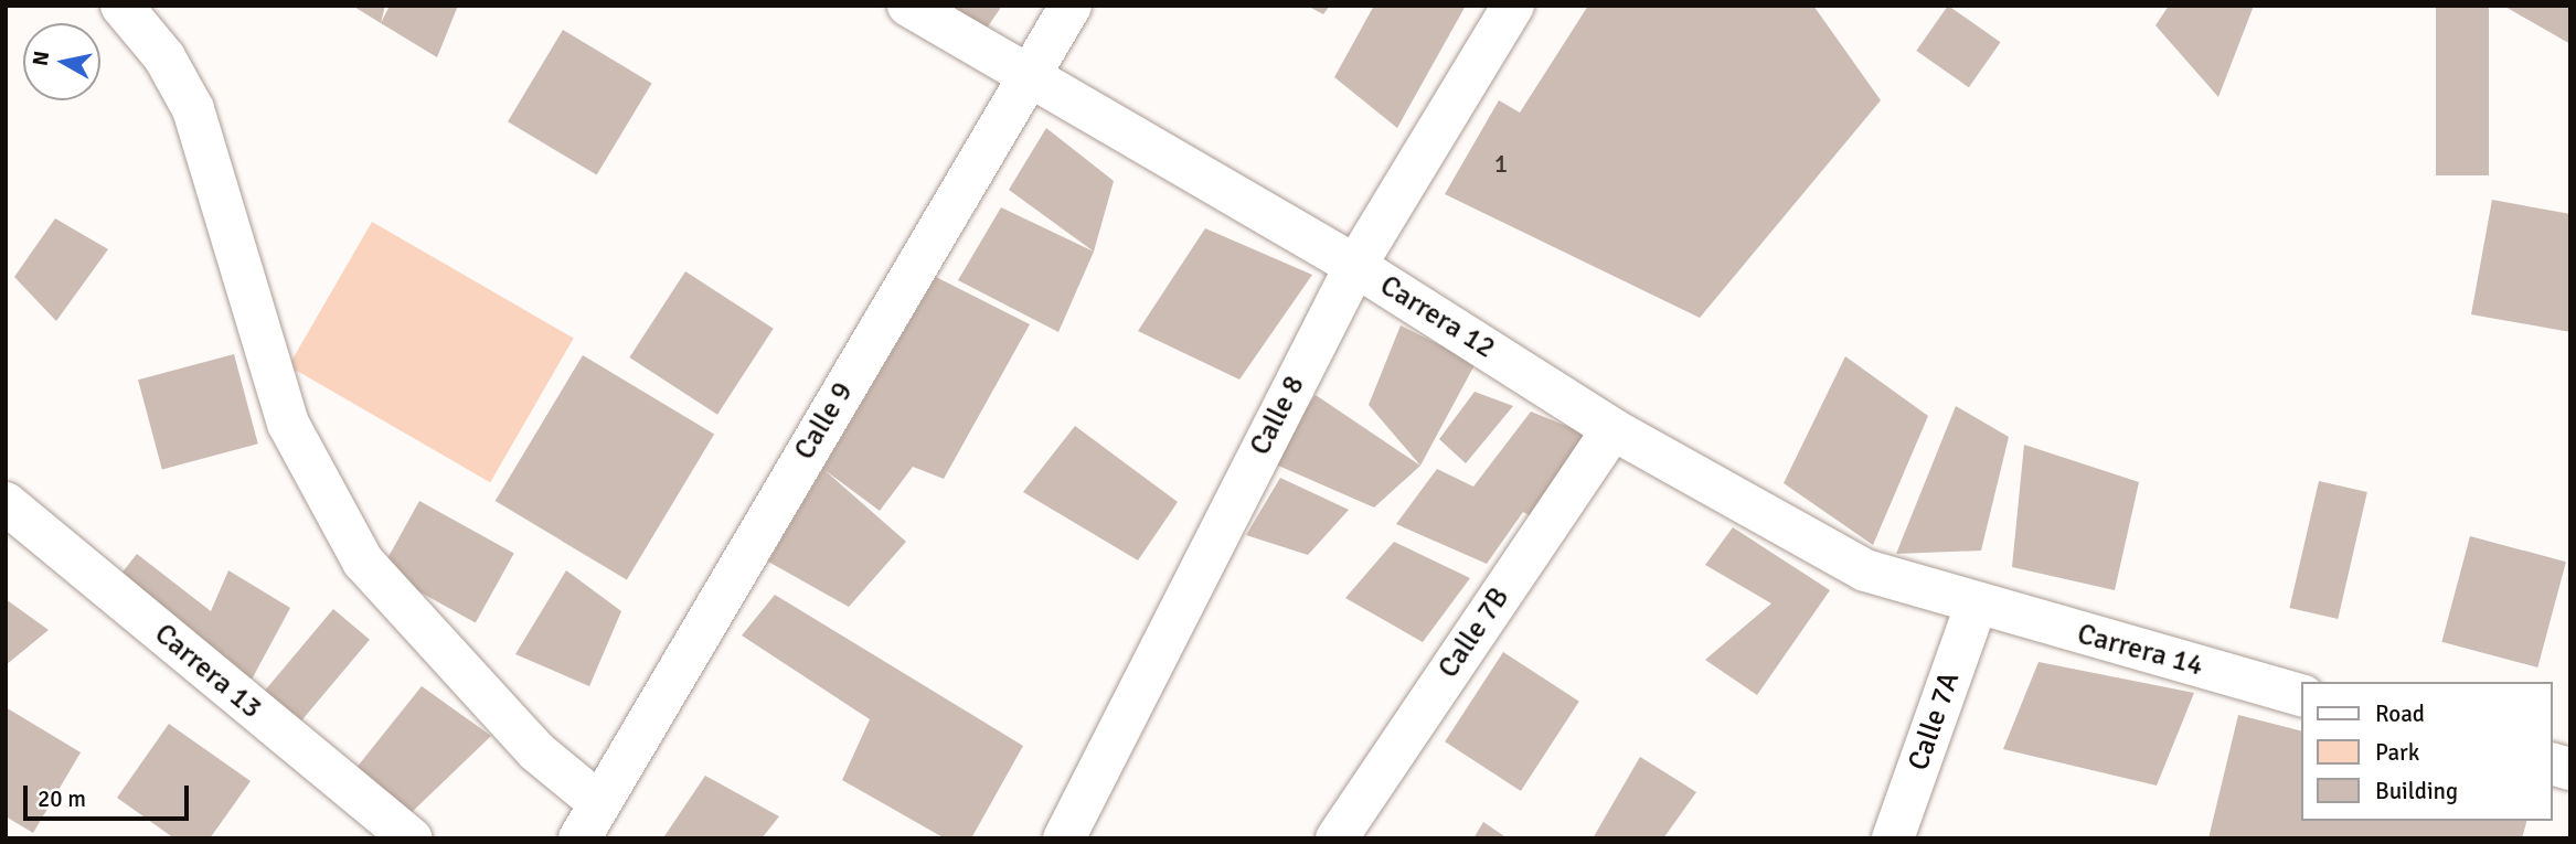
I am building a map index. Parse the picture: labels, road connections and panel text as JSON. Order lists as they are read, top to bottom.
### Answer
{
  "streets": {
    "street": [
      "Carrera 12",
      "Calle 8",
      "Calle 9",
      "Calle 7B",
      "Carrera 14",
      "Carrera 13",
      "Calle 7A"
    ]
  },
  "crossings": [
    ["Carrera 12", "Calle 8"],
    ["Carrera 12", "Calle 9"],
    ["Carrera 12", "Calle 7B"],
    ["Carrera 12", "Carrera 14"],
    ["Carrera 12", "Calle 7A"],
    ["Carrera 14", "Calle 7A"]
  ],
  "house_numbers": ["1"],
  "legend": ["Road", "Park", "Building"],
  "scale_bar": "20 m",
  "north": "left"
}
